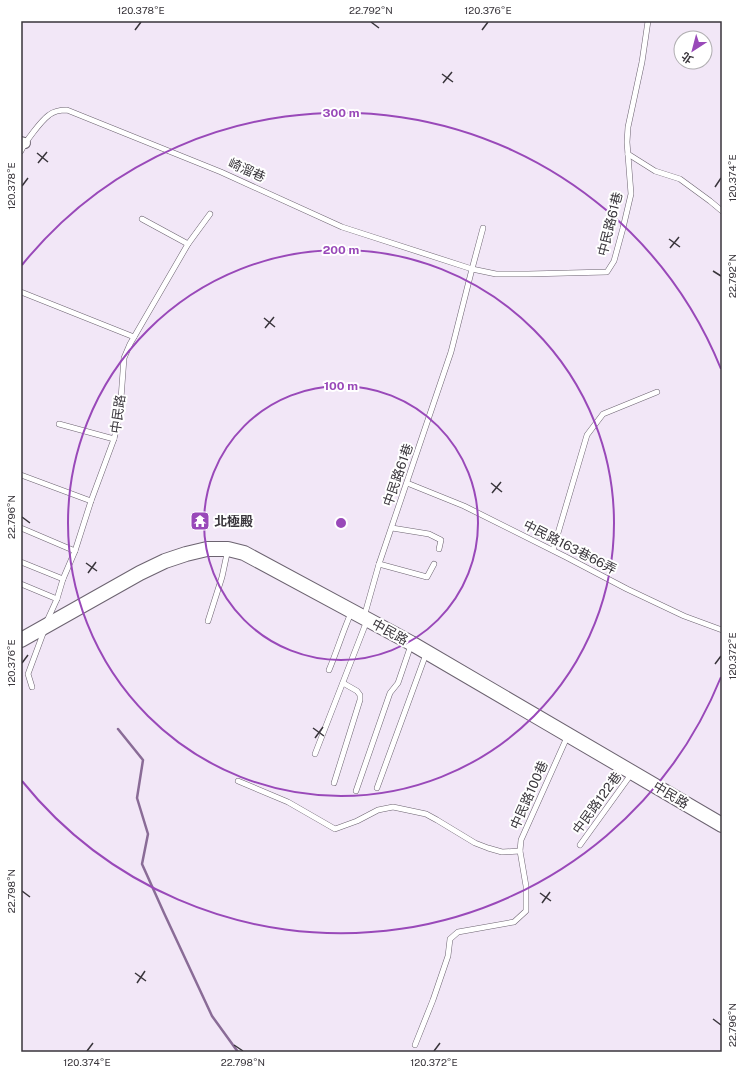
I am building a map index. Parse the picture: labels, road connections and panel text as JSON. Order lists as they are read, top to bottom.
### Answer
{
  "streets": {
    "street": ["中民路"],
    "lane": [
      "崎溜巷",
      "中民路61巷",
      "中民路163巷66弄",
      "中民路100巷",
      "中民路122巷"
    ]
  },
  "crossings": [
    ["崎溜巷", "中民路61巷"],
    ["中民路61巷", "中民路"],
    ["中民路61巷", "中民路163巷66弄"],
    ["中民路", "中民路100巷"],
    ["中民路", "中民路122巷"]
  ],
  "places": {
    "temple": ["北極殿"]
  },
  "north": "bottom left",
  "coordinates": [
    "120.378°E",
    "22.792°N",
    "120.376°E",
    "120.374°E",
    "22.796°N",
    "120.372°E",
    "22.798°N"
  ],
  "rings": ["300 m", "200 m", "100 m"]
}
